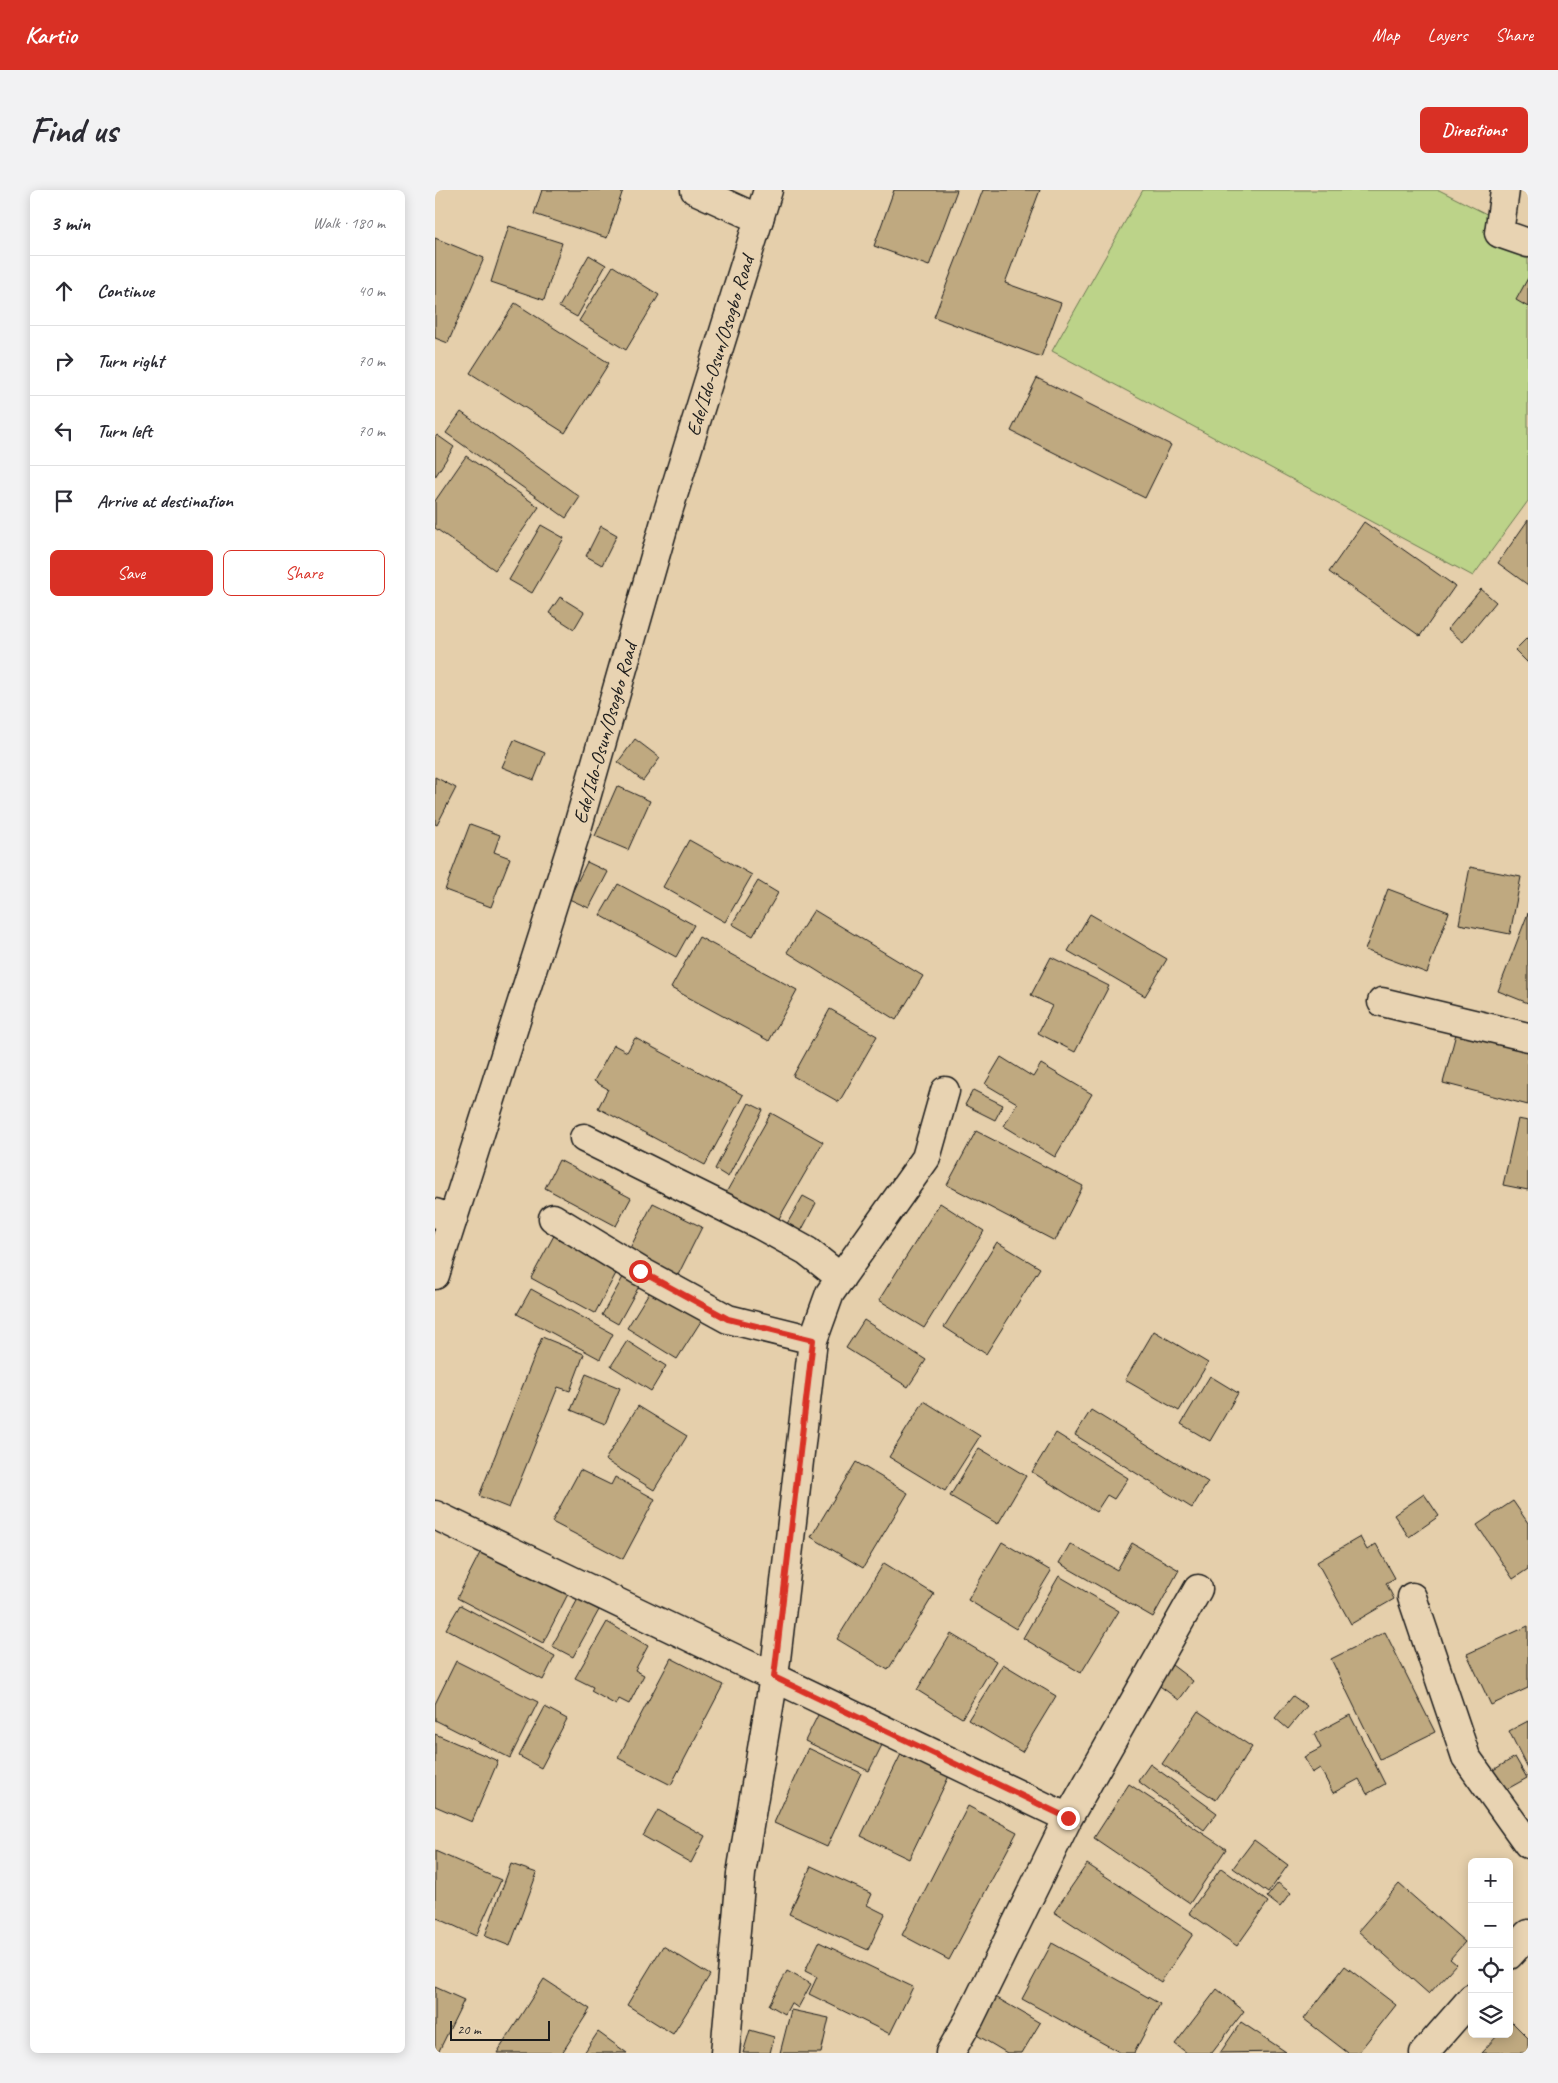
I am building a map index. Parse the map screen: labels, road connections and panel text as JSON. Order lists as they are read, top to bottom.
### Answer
{
  "streets": {
    "street": ["Ede/Ido-Osun/Osogbo Road"]
  },
  "scale_bar": "20 m",
  "page": {
    "header": "Kartio",
    "nav": ["Map", "Layers", "Share"],
    "buttons": [
      "Directions",
      ["Save", "Share"]
    ],
    "title": "Find us",
    "heading": ["3 min", "Walk · 180 m"],
    "list": [
      ["Continue", "40 m"],
      ["Turn right", "70 m"],
      ["Turn left", "70 m"],
      "Arrive at destination"
    ],
    "map_buttons": ["+", "−"],
    "scale": "20 m"
  }
}
